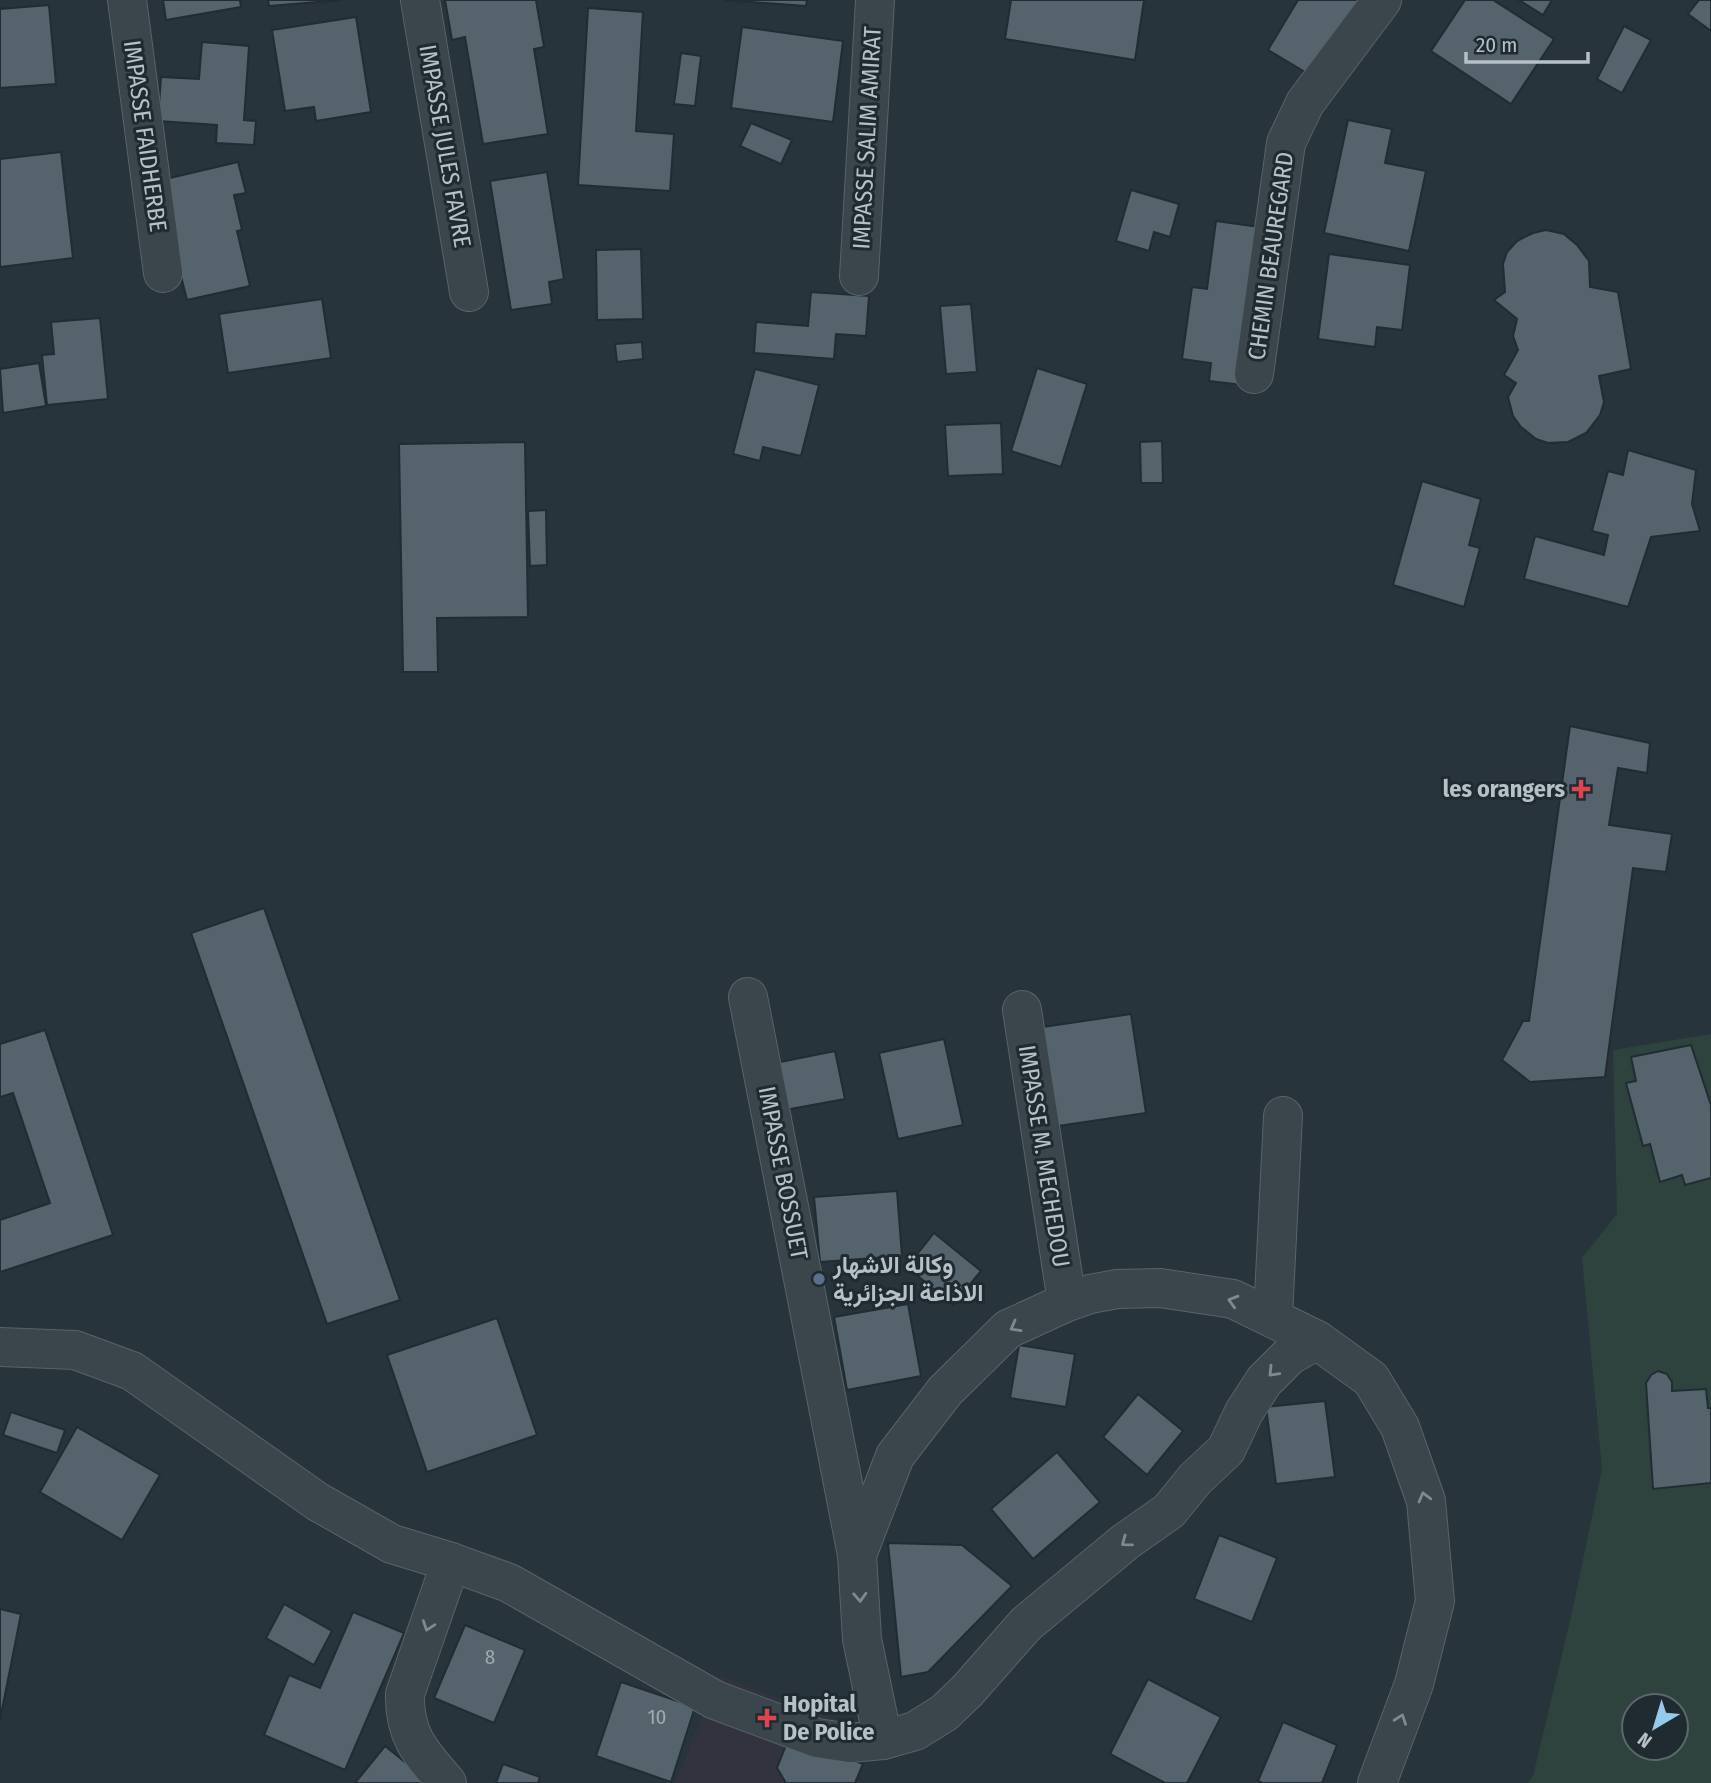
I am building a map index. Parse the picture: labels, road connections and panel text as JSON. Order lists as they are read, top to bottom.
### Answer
{
  "streets": {
    "street": [
      "IMPASSE FAIDHERBE",
      "IMPASSE SALIM AMIRAT",
      "IMPASSE JULES FAVRE",
      "CHEMIN BEAUREGARD",
      "IMPASSE M. MECHEDOU",
      "IMPASSE BOSSUET"
    ]
  },
  "places": {
    "health": ["les orangers", "Hopital De Police"],
    "other": ["وكالة الاشهار الاذاعة الجزائرية"]
  },
  "house_numbers": ["8", "10"],
  "scale_bar": "20 m",
  "north": "bottom left"
}
